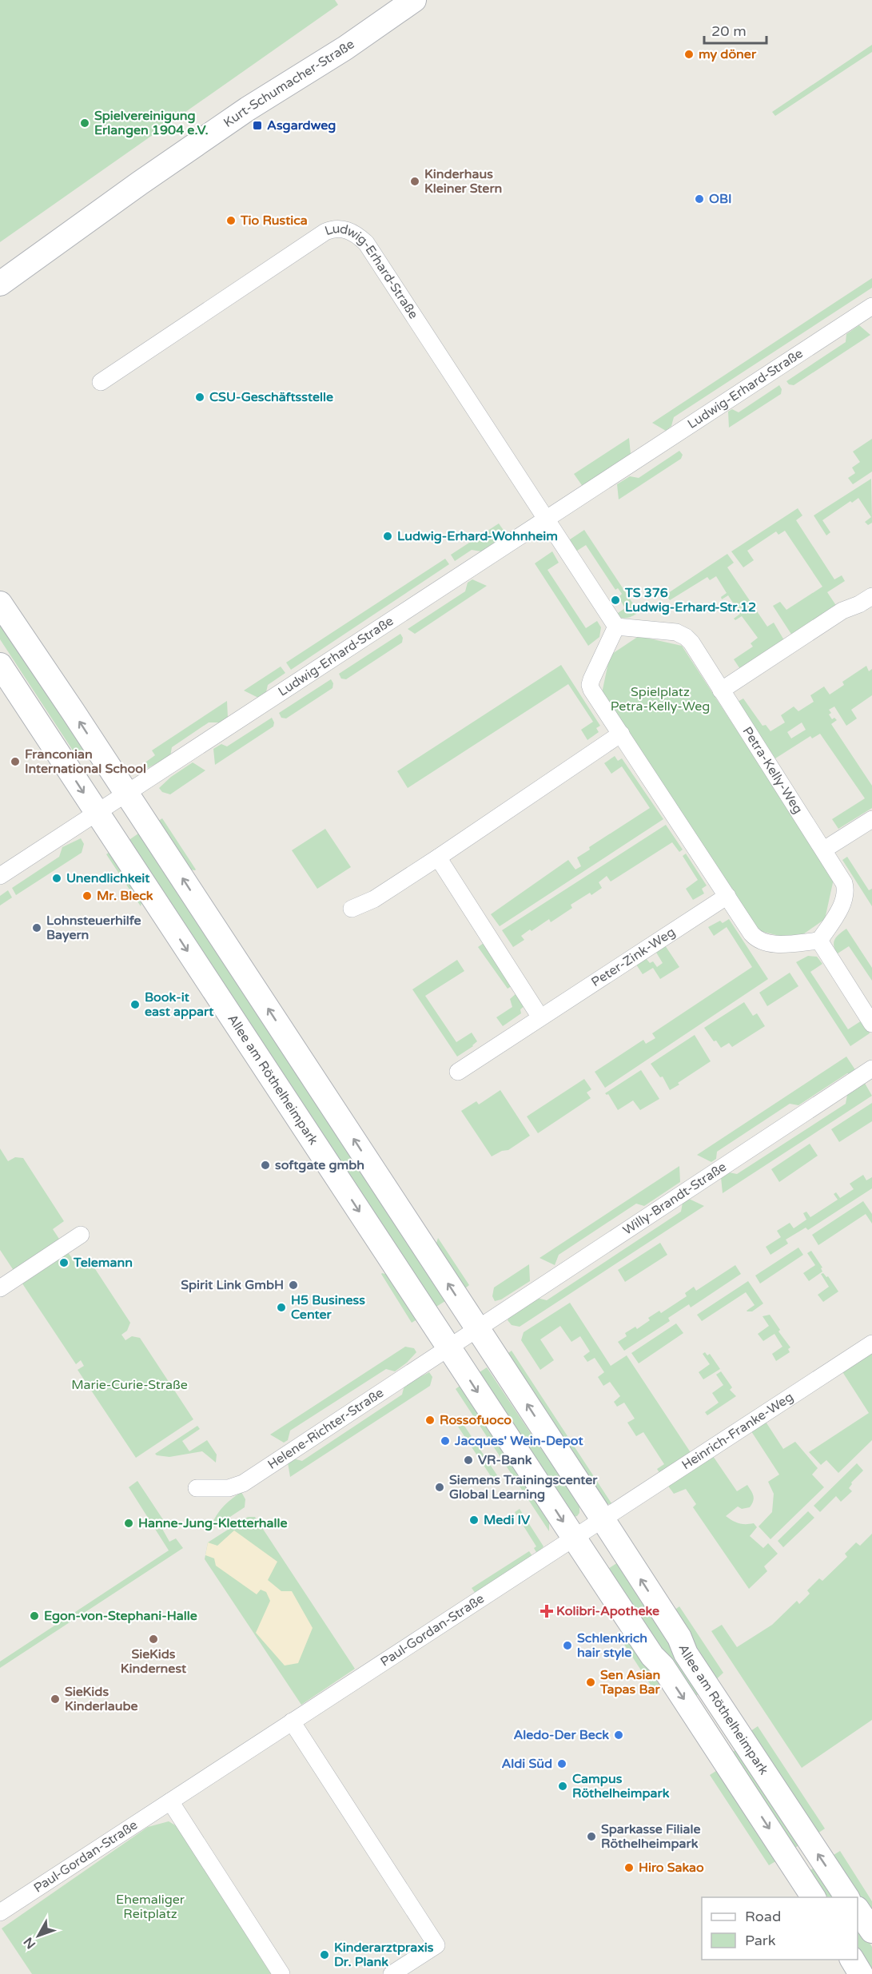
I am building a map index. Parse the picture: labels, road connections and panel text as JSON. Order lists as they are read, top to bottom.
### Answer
{
  "streets": {
    "street": [
      "Kurt-Schumacher-Straße",
      "Ludwig-Erhard-Straße",
      "Petra-Kelly-Weg",
      "Peter-Zink-Weg",
      "Allee am Röthelheimpark",
      "Willy-Brandt-Straße",
      "Helene-Richter-Straße",
      "Heinrich-Franke-Weg",
      "Paul-Gordan-Straße"
    ]
  },
  "crossings": [
    ["Ludwig-Erhard-Straße", "Allee am Röthelheimpark"],
    ["Allee am Röthelheimpark", "Willy-Brandt-Straße"],
    ["Allee am Röthelheimpark", "Helene-Richter-Straße"],
    ["Allee am Röthelheimpark", "Heinrich-Franke-Weg"],
    ["Allee am Röthelheimpark", "Paul-Gordan-Straße"]
  ],
  "parks": ["Spielplatz Petra-Kelly-Weg", "Marie-Curie-Straße", "Ehemaliger Reitplatz"],
  "places": {
    "other": [
      "my döner",
      "Spielvereinigung Erlangen 1904 e.V.",
      "Kinderhaus Kleiner Stern",
      "OBI",
      "Tio Rustica",
      "CSU-Geschäftsstelle",
      "Ludwig-Erhard-Wohnheim",
      "TS 376 Ludwig-Erhard-Str.12",
      "Franconian International School",
      "Unendlichkeit",
      "Mr. Bleck",
      "Lohnsteuerhilfe Bayern",
      "Book-it east appart",
      "softgate gmbh",
      "Telemann",
      "Spirit Link GmbH",
      "H5 Business Center",
      "Rossofuoco",
      "Jacques' Wein-Depot",
      "VR-Bank",
      "Siemens Trainingscenter Global Learning",
      "Medi IV",
      "Hanne-Jung-Kletterhalle",
      "Egon-von-Stephani-Halle",
      "SieKids Kindernest",
      "Schlenkrich hair style",
      "Sen Asian Tapas Bar",
      "SieKids Kinderlaube",
      "Aledo-Der Beck",
      "Aldi Süd",
      "Campus Röthelheimpark",
      "Sparkasse Filiale Röthelheimpark",
      "Hiro Sakao",
      "Kinderarztpraxis Dr. Plank"
    ],
    "transit": ["Asgardweg"],
    "health": ["Kolibri-Apotheke"]
  },
  "legend": ["Road", "Park"],
  "scale_bar": "20 m",
  "north": "bottom left"
}
